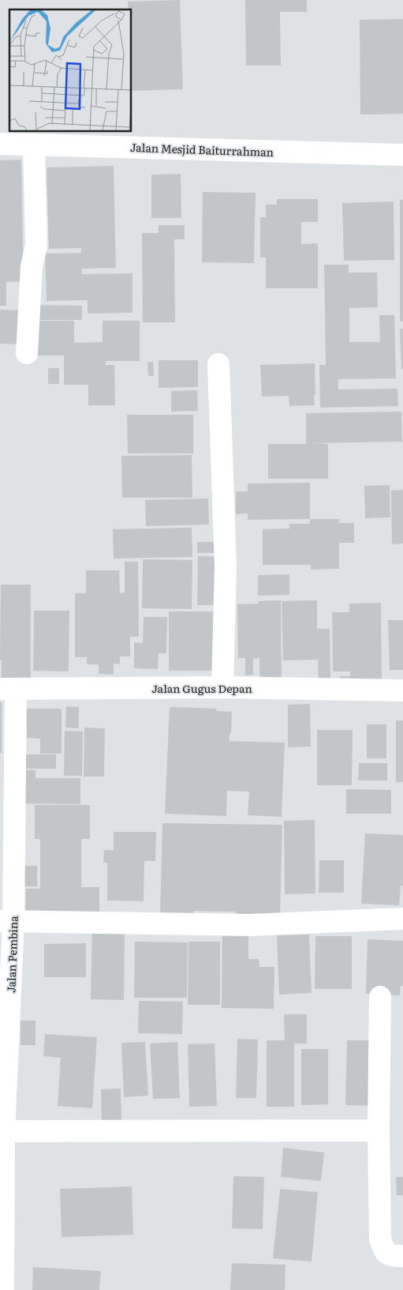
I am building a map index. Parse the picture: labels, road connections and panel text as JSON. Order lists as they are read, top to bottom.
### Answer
{
  "streets": {
    "street": ["Jalan Mesjid Baiturrahman", "Jalan Gugus Depan", "Jalan Pembina"]
  },
  "crossings": [
    ["Jalan Gugus Depan", "Jalan Pembina"]
  ]
}
